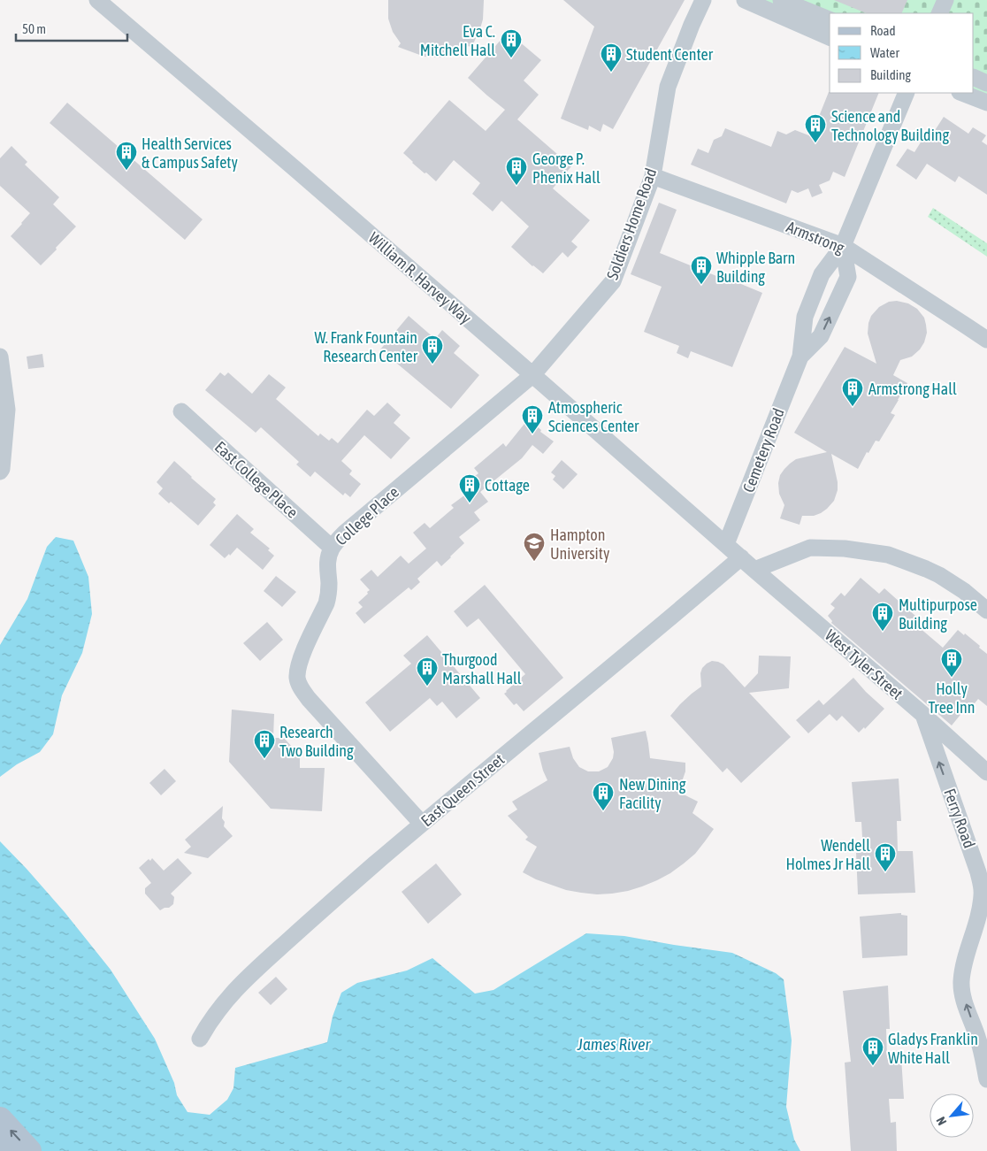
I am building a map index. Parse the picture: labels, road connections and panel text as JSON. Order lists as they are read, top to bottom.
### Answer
{
  "streets": {
    "street": [
      "Soldiers Home Road",
      "Armstrong",
      "William R. Harvey Way",
      "Cemetery Road",
      "East College Place",
      "College Place",
      "West Tyler Street",
      "East Queen Street",
      "Ferry Road"
    ]
  },
  "crossings": [
    ["Soldiers Home Road", "Armstrong"],
    ["Soldiers Home Road", "William R. Harvey Way"],
    ["Soldiers Home Road", "College Place"],
    ["Armstrong", "Cemetery Road"],
    ["William R. Harvey Way", "Cemetery Road"],
    ["William R. Harvey Way", "College Place"],
    ["William R. Harvey Way", "West Tyler Street"],
    ["William R. Harvey Way", "East Queen Street"],
    ["East College Place", "College Place"],
    ["College Place", "East Queen Street"],
    ["West Tyler Street", "East Queen Street"],
    ["West Tyler Street", "Ferry Road"]
  ],
  "one_way": ["Ferry Road"],
  "water": ["James River"],
  "places": {
    "building": [
      "Eva C. Mitchell Hall",
      "Student Center",
      "Science and Technology Building",
      "Health Services & Campus Safety",
      "George P. Phenix Hall",
      "Whipple Barn Building",
      "W. Frank Fountain Research Center",
      "Armstrong Hall",
      "Atmospheric Sciences Center",
      "Cottage",
      "Multipurpose Building",
      "Holly Tree Inn",
      "Thurgood Marshall Hall",
      "Research Two Building",
      "New Dining Facility",
      "Wendell Holmes Jr Hall",
      "Gladys Franklin White Hall"
    ],
    "school or university": ["Hampton University"]
  },
  "legend": ["Road", "Water", "Building"],
  "scale_bar": "50 m",
  "north": "bottom left"
}
